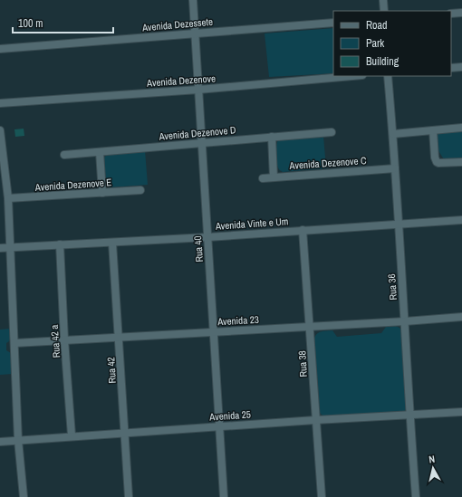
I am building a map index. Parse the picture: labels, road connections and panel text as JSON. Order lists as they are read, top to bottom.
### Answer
{
  "streets": {
    "street": [
      "Avenida Dezessete",
      "Avenida Dezenove",
      "Avenida Dezenove D",
      "Avenida Dezenove C",
      "Avenida Dezenove E",
      "Avenida Vinte e Um",
      "Rua 40",
      "Rua 36",
      "Avenida 23",
      "Rua 42 a",
      "Rua 38",
      "Rua 42",
      "Avenida 25"
    ]
  },
  "crossings": [
    ["Avenida Dezessete", "Rua 40"],
    ["Avenida Dezenove", "Rua 40"],
    ["Avenida Dezenove D", "Rua 40"],
    ["Avenida Dezenove C", "Rua 36"],
    ["Avenida Vinte e Um", "Rua 40"],
    ["Avenida Vinte e Um", "Rua 36"],
    ["Avenida Vinte e Um", "Rua 42 a"],
    ["Avenida Vinte e Um", "Rua 38"],
    ["Avenida Vinte e Um", "Rua 42"],
    ["Rua 40", "Avenida 23"],
    ["Rua 40", "Avenida 25"],
    ["Rua 36", "Avenida 23"],
    ["Rua 36", "Avenida 25"],
    ["Avenida 23", "Rua 42 a"],
    ["Avenida 23", "Rua 38"],
    ["Avenida 23", "Rua 42"],
    ["Rua 42 a", "Avenida 25"],
    ["Rua 38", "Avenida 25"],
    ["Rua 42", "Avenida 25"]
  ],
  "legend": ["Road", "Park", "Building"],
  "scale_bar": "100 m",
  "north": "top"
}
